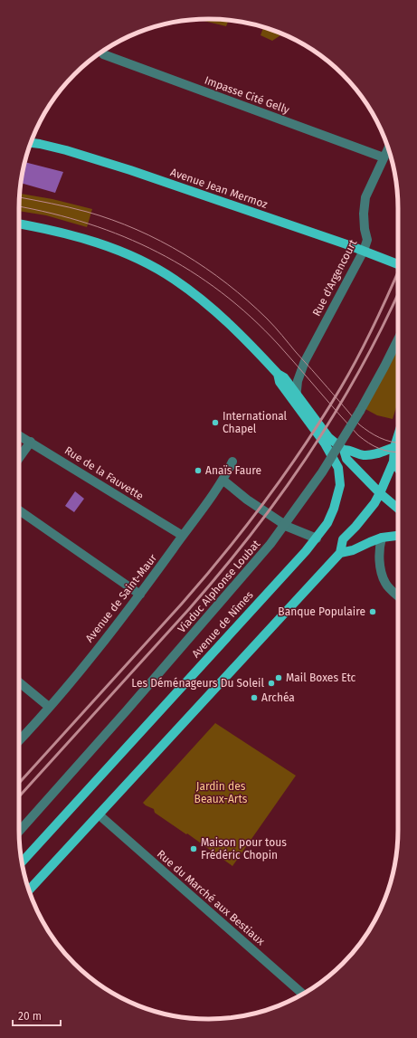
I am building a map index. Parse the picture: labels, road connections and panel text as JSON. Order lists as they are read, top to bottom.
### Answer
{
  "streets": {
    "main road": ["Avenue Jean Mermoz", "Avenue de Nîmes"],
    "street": [
      "Impasse Cité Gelly",
      "Rue d'Argencourt",
      "Rue de la Fauvette",
      "Viaduc Alphonse Loubat",
      "Avenue de Saint-Maur",
      "Rue du Marché aux Bestiaux"
    ]
  },
  "crossings": [
    ["Impasse Cité Gelly", "Rue d'Argencourt"],
    ["Avenue Jean Mermoz", "Rue d'Argencourt"],
    ["Rue d'Argencourt", "Avenue de Nîmes"],
    ["Rue de la Fauvette", "Avenue de Saint-Maur"]
  ],
  "parks": ["Jardin des Beaux-Arts"],
  "places": [
    "International Chapel",
    "Anaïs Faure",
    "Banque Populaire",
    "Mail Boxes Etc",
    "Les Déménageurs Du Soleil",
    "Archéa",
    "Maison pour tous Frédéric Chopin"
  ],
  "scale_bar": "20 m"
}
